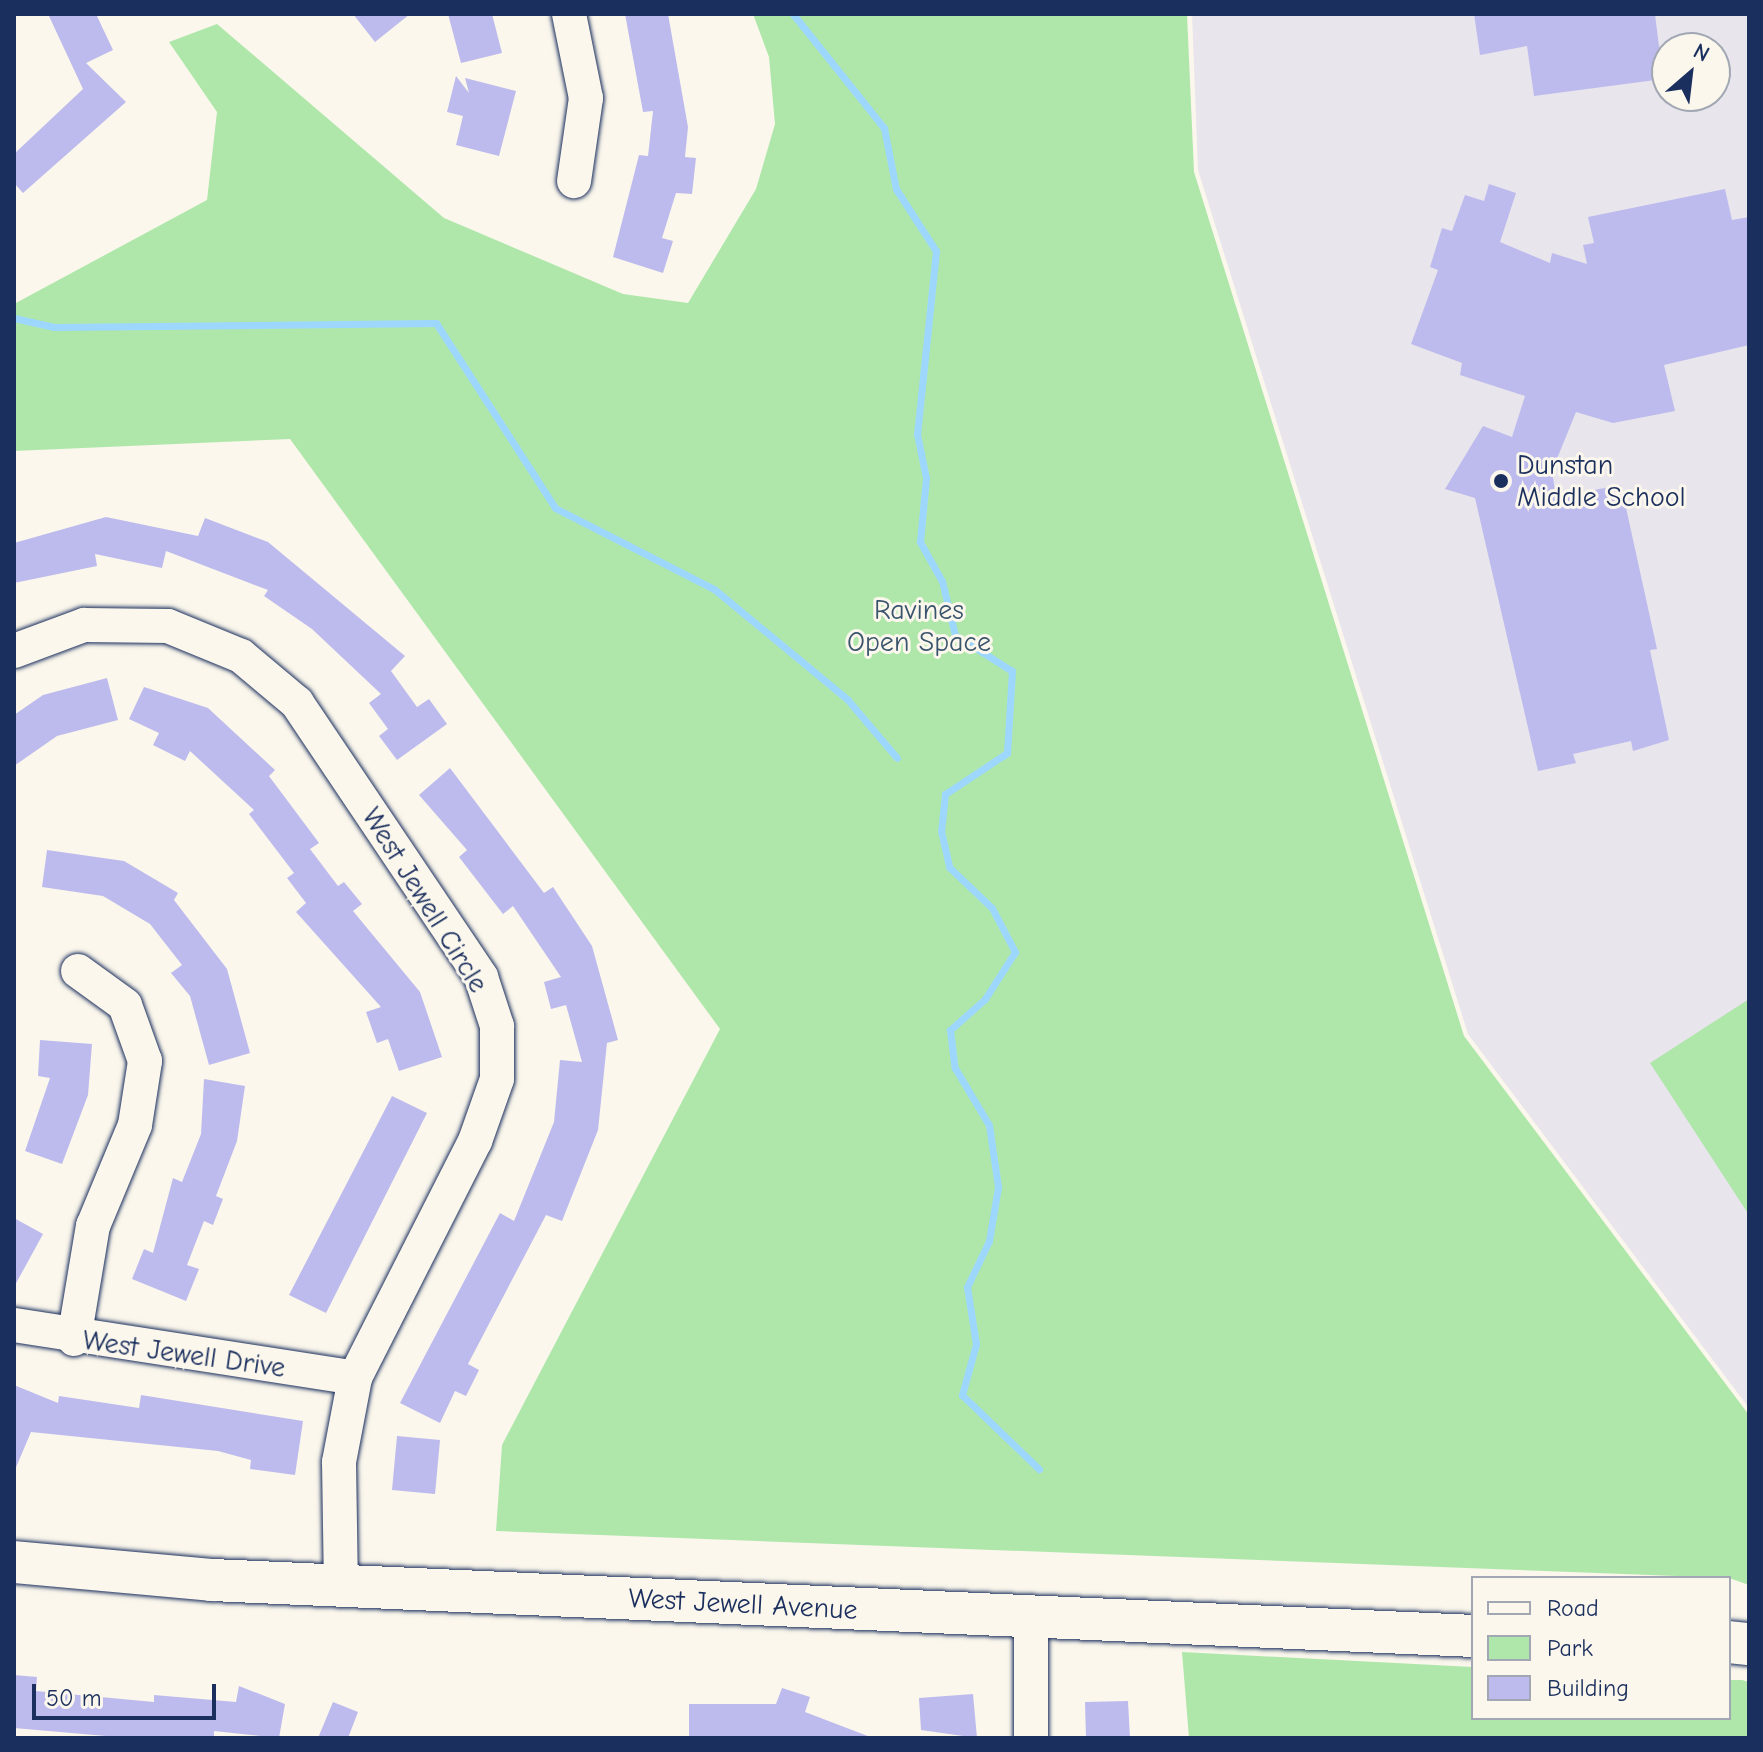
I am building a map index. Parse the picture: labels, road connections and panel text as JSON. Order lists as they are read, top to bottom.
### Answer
{
  "streets": {
    "main road": ["West Jewell Avenue"],
    "street": ["West Jewell Circle", "West Jewell Drive"]
  },
  "crossings": [
    ["West Jewell Circle", "West Jewell Drive"],
    ["West Jewell Circle", "West Jewell Avenue"]
  ],
  "parks": ["Ravines Open Space"],
  "places": ["Dunstan Middle School"],
  "legend": ["Road", "Park", "Building"],
  "scale_bar": "50 m",
  "north": "top right"
}
